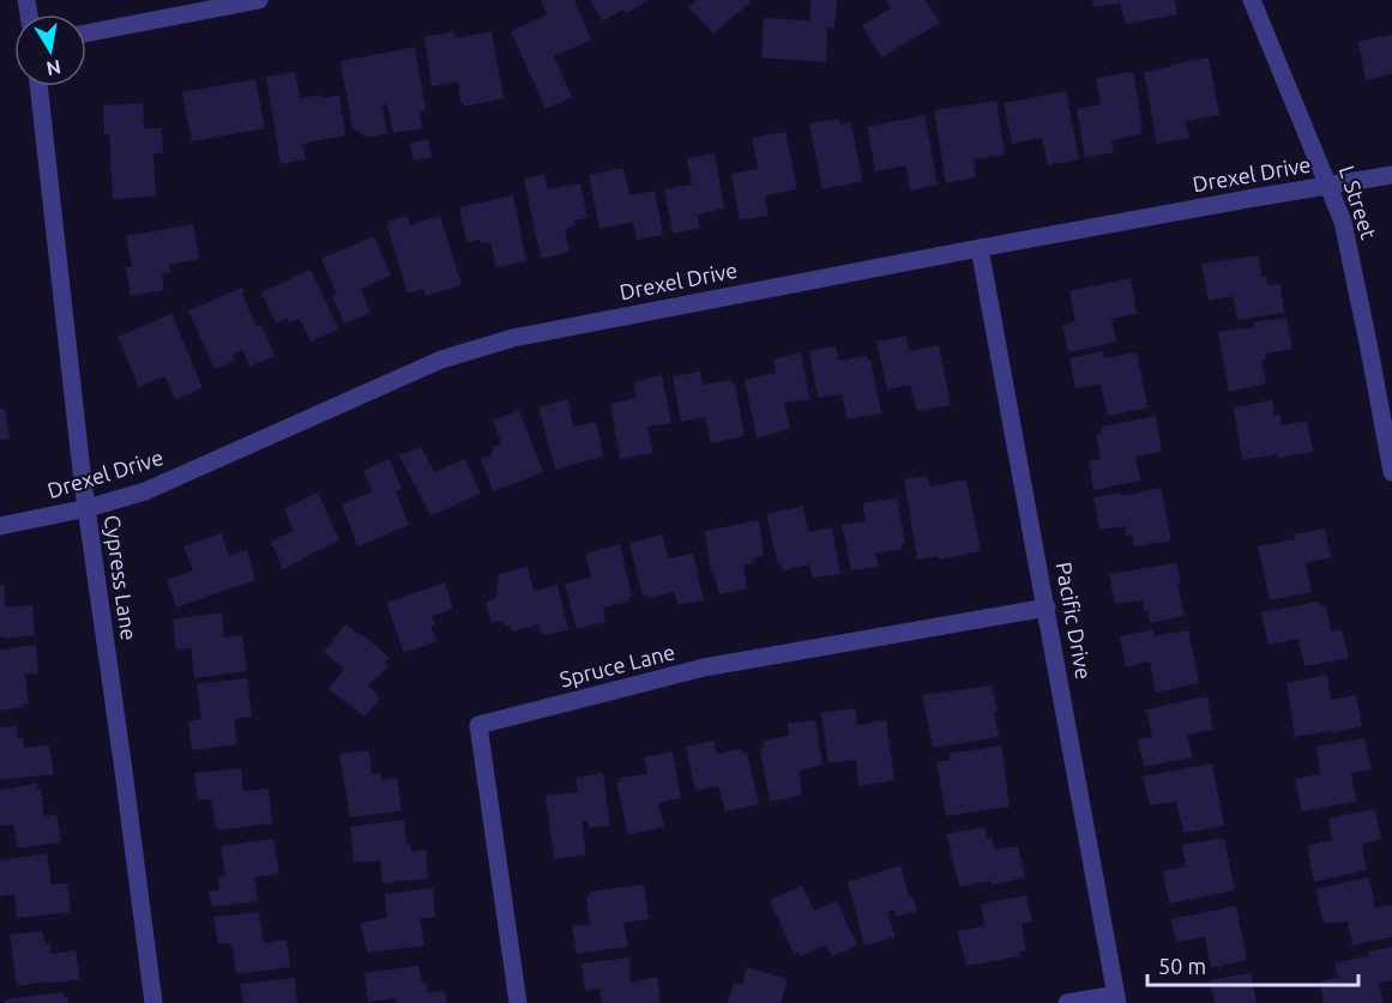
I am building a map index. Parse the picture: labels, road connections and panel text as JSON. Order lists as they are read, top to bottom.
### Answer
{
  "streets": {
    "street": [
      "Drexel Drive",
      "L Street",
      "Cypress Lane",
      "Pacific Drive",
      "Spruce Lane"
    ]
  },
  "crossings": [
    ["Drexel Drive", "L Street"],
    ["Drexel Drive", "Cypress Lane"],
    ["Drexel Drive", "Pacific Drive"],
    ["Pacific Drive", "Spruce Lane"]
  ],
  "scale_bar": "50 m",
  "north": "bottom"
}
